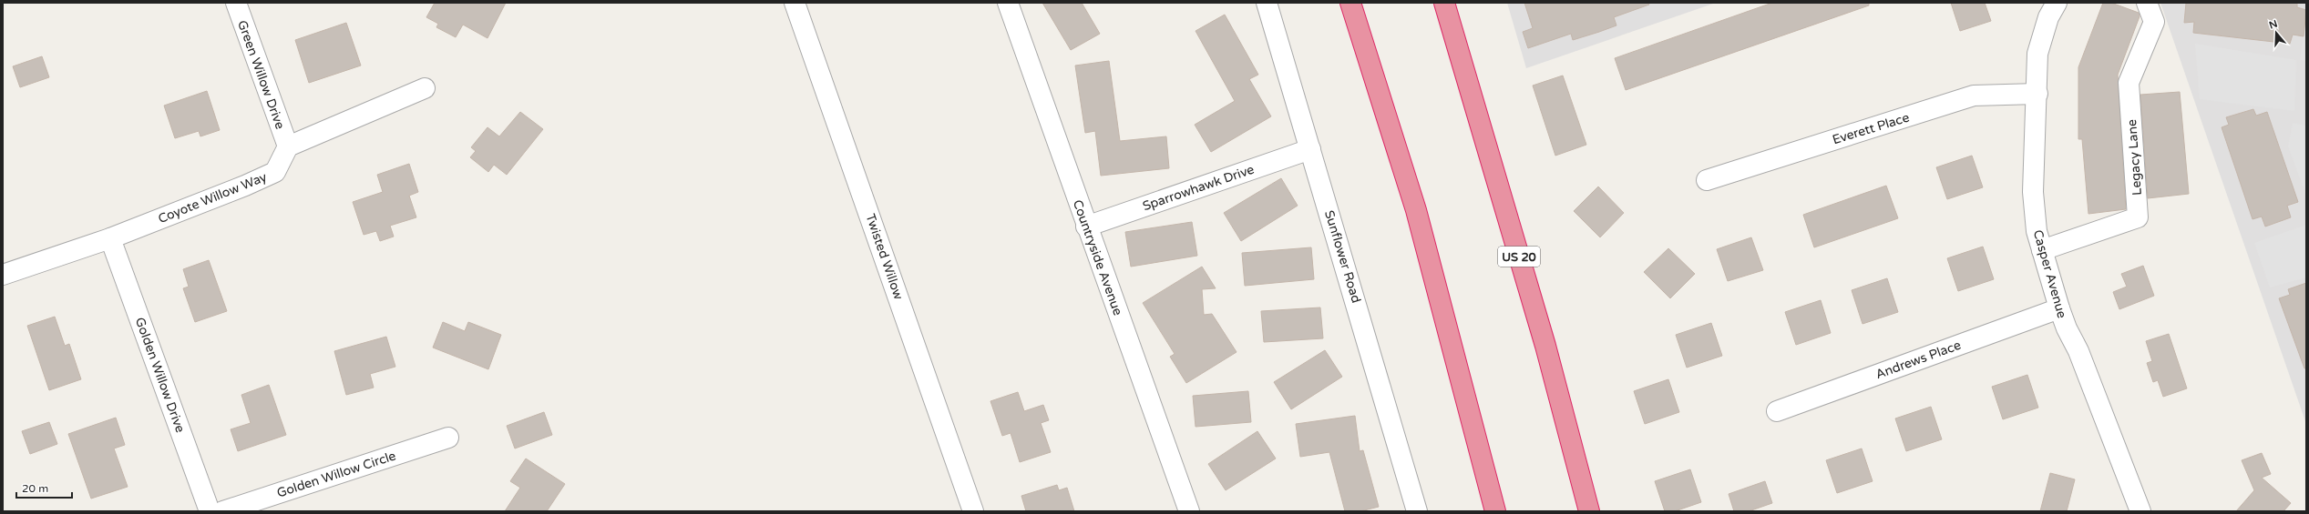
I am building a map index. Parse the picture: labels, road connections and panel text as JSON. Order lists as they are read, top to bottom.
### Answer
{
  "streets": {
    "highway": ["US 20"],
    "street": [
      "Green Willow Drive",
      "Everett Place",
      "Legacy Lane",
      "Sparrowhawk Drive",
      "Coyote Willow Way",
      "Twisted Willow",
      "Sunflower Road",
      "Countryside Avenue",
      "Casper Avenue",
      "Andrews Place",
      "Golden Willow Drive",
      "Golden Willow Circle"
    ]
  },
  "crossings": [
    ["Green Willow Drive", "Coyote Willow Way"],
    ["Everett Place", "Casper Avenue"],
    ["Legacy Lane", "Casper Avenue"],
    ["Sparrowhawk Drive", "Sunflower Road"],
    ["Sparrowhawk Drive", "Countryside Avenue"],
    ["Coyote Willow Way", "Golden Willow Drive"],
    ["Casper Avenue", "Andrews Place"]
  ],
  "scale_bar": "20 m",
  "north": "top"
}
